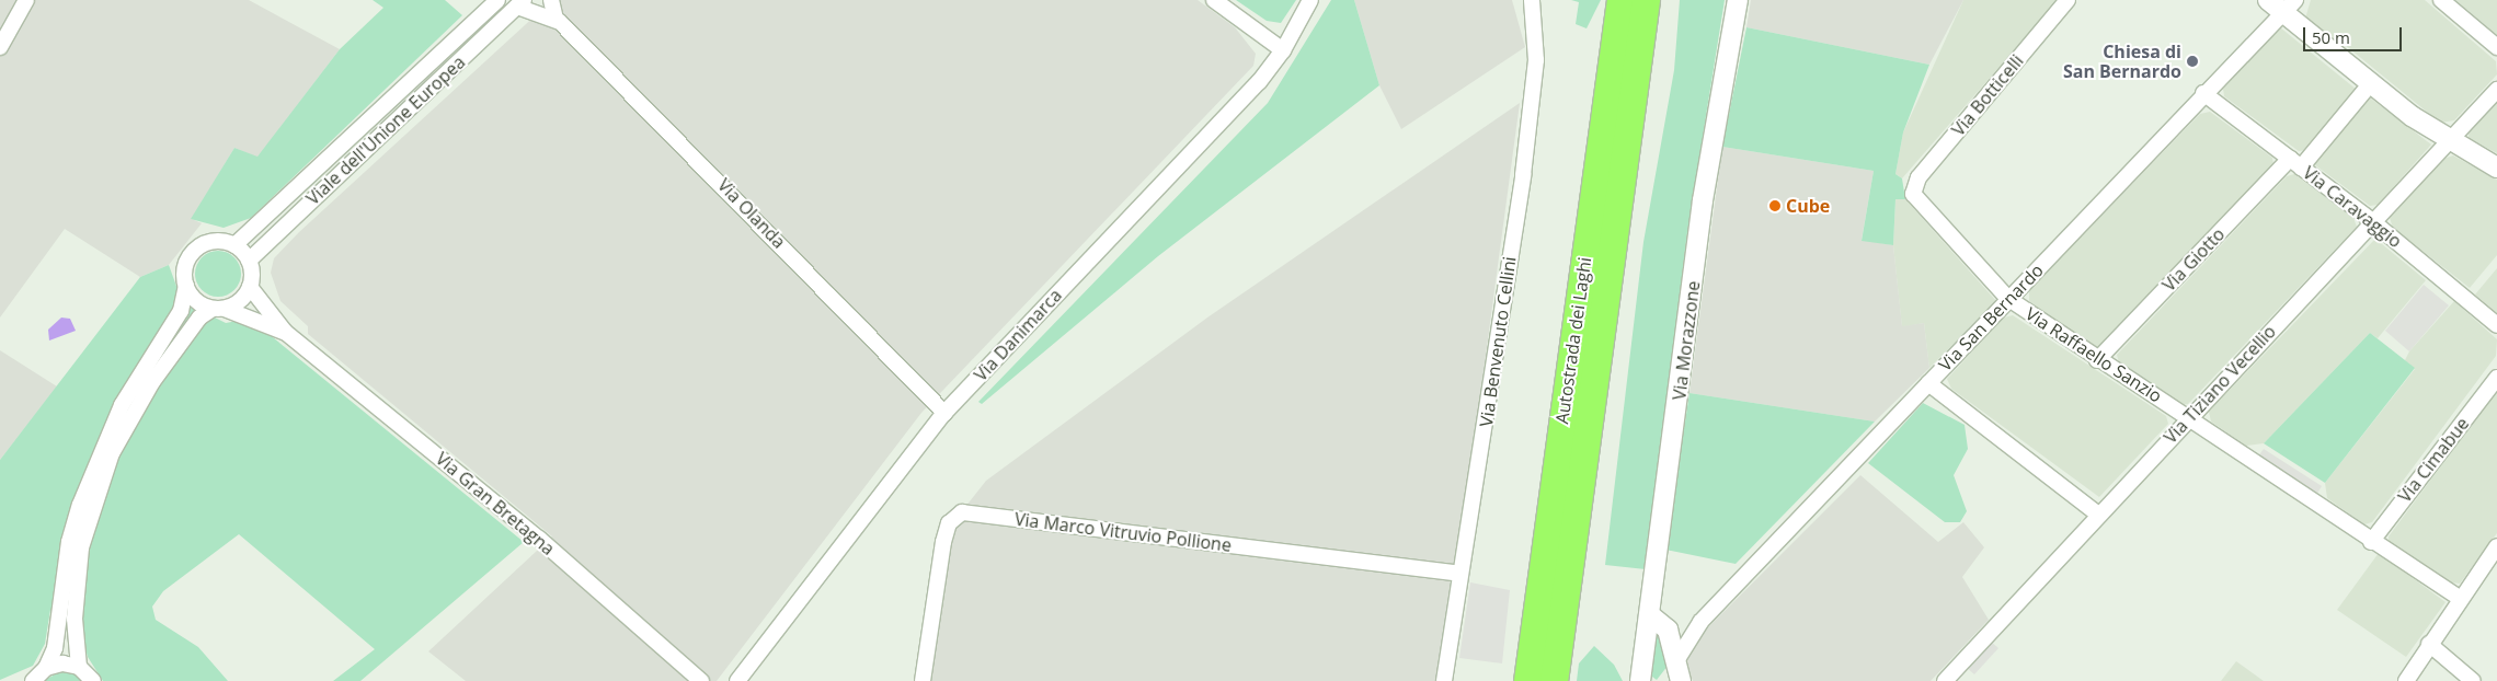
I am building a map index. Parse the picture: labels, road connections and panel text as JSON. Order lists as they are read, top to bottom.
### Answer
{
  "streets": {
    "highway": ["Autostrada dei Laghi"],
    "street": [
      "Via Botticelli",
      "Viale dell'Unione Europea",
      "Via Caravaggio",
      "Via Olanda",
      "Via Giotto",
      "Via San Bernardo",
      "Via Danimarca",
      "Via Morazzone",
      "Via Benvenuto Cellini",
      "Via Raffaello Sanzio",
      "Via Tiziano Vecellio",
      "Via Cimabue",
      "Via Gran Bretagna",
      "Via Marco Vitruvio Pollione"
    ]
  },
  "crossings": [
    ["Via Botticelli", "Via Raffaello Sanzio"],
    ["Viale dell'Unione Europea", "Via Olanda"],
    ["Viale dell'Unione Europea", "Via Gran Bretagna"],
    ["Via Caravaggio", "Via Giotto"],
    ["Via Caravaggio", "Via San Bernardo"],
    ["Via Caravaggio", "Via Tiziano Vecellio"],
    ["Via Olanda", "Via Danimarca"],
    ["Via Giotto", "Via Raffaello Sanzio"],
    ["Via San Bernardo", "Via Raffaello Sanzio"],
    ["Via Benvenuto Cellini", "Via Marco Vitruvio Pollione"],
    ["Via Raffaello Sanzio", "Via Tiziano Vecellio"],
    ["Via Raffaello Sanzio", "Via Cimabue"]
  ],
  "places": ["Chiesa di San Bernardo", "Cube"],
  "scale_bar": "50 m"
}
